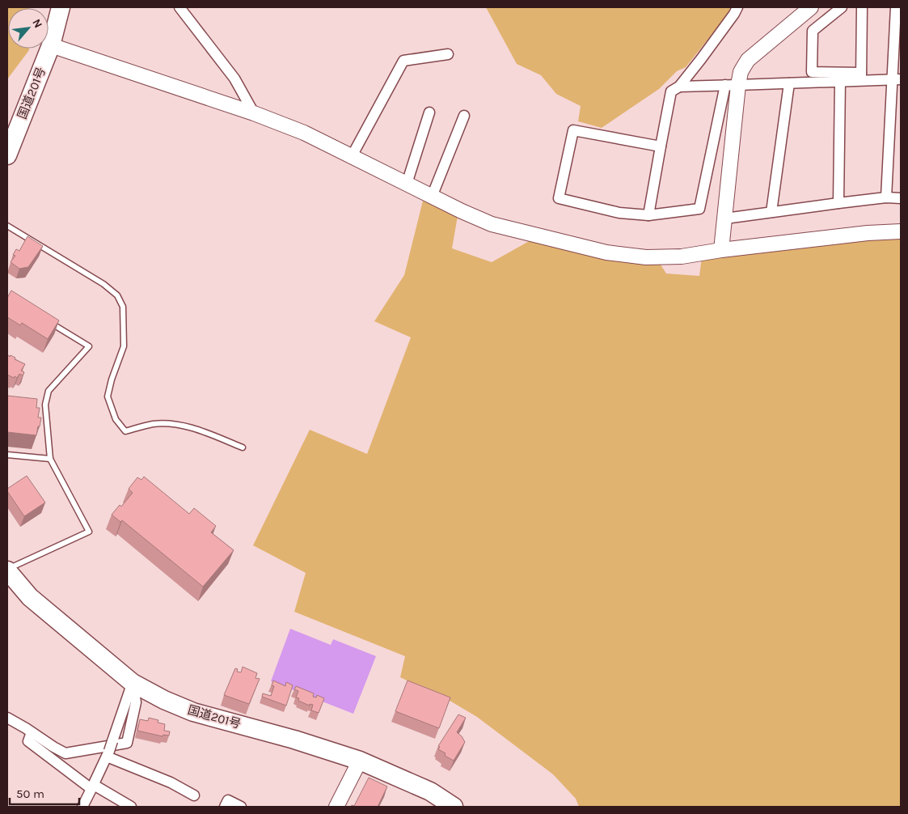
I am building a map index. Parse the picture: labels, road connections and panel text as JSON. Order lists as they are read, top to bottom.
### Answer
{
  "streets": {
    "highway": ["国道201号"]
  },
  "scale_bar": "50 m",
  "north": "top right"
}
